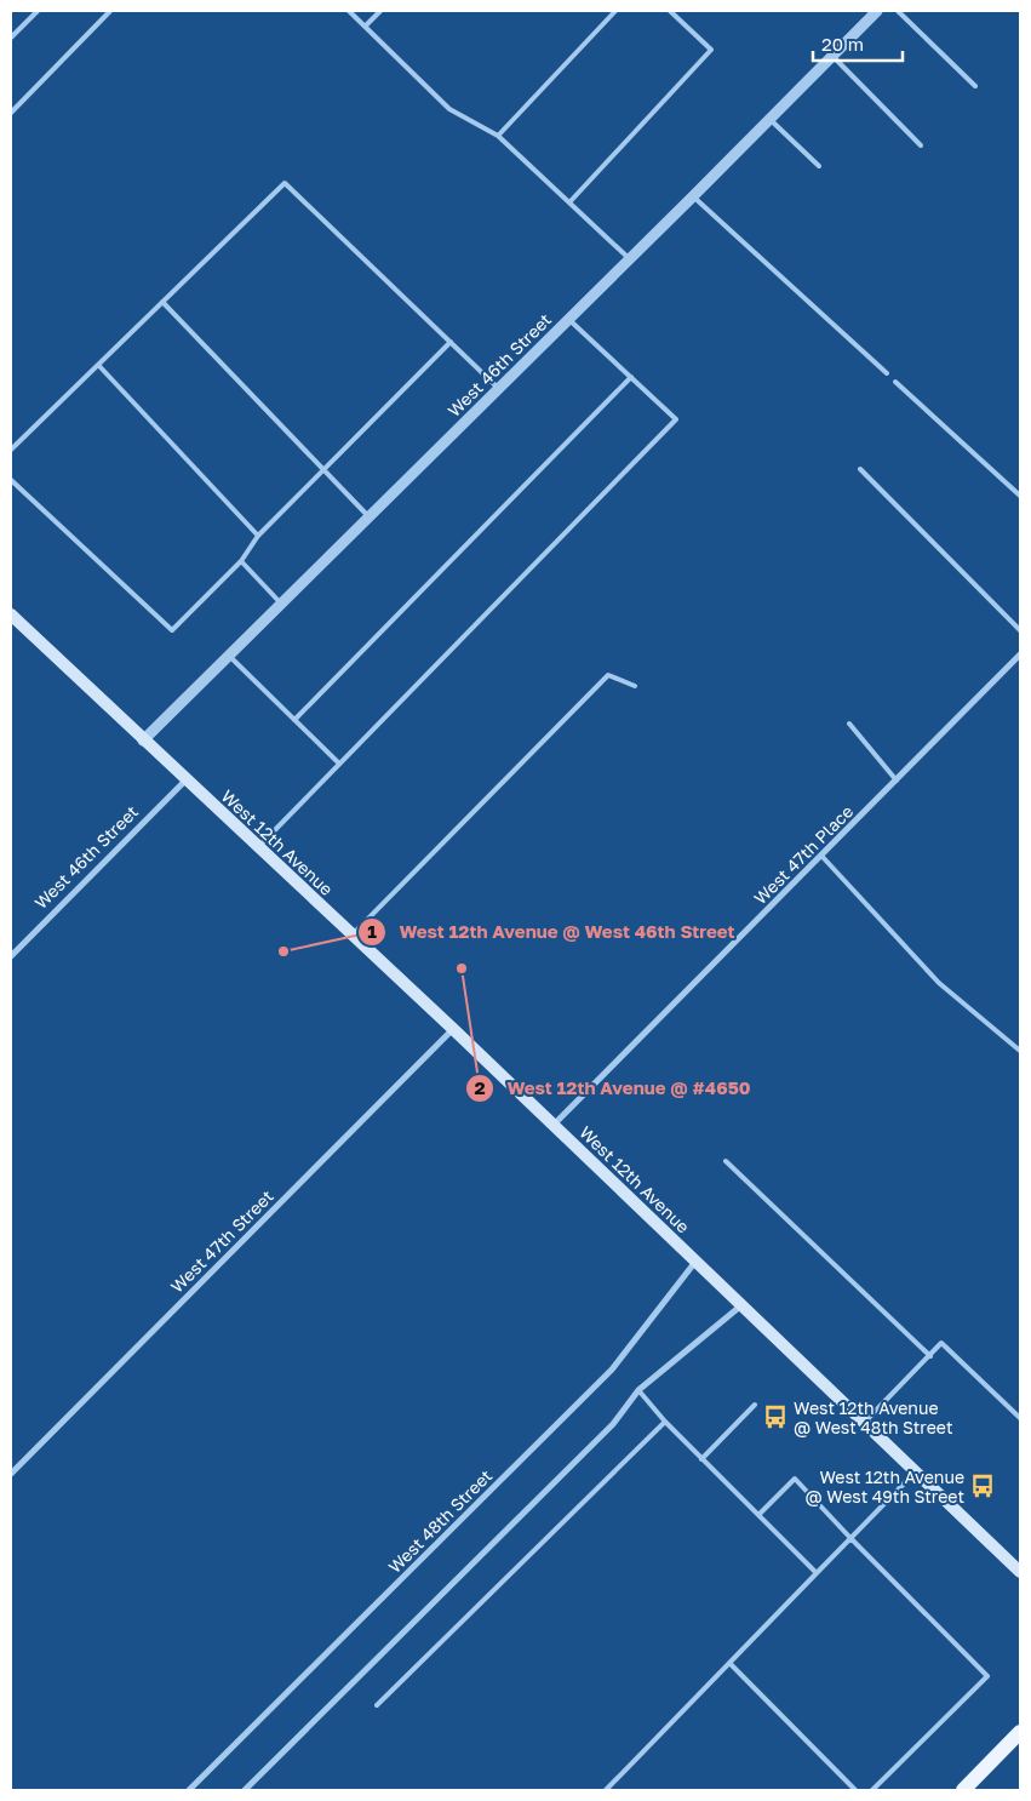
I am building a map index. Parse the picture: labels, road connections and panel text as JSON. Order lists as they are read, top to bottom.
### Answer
{
  "streets": {
    "main road": ["West 12th Avenue"],
    "street": [
      "West 46th Street",
      "West 47th Place",
      "West 47th Street",
      "West 48th Street"
    ]
  },
  "crossings": [
    ["West 46th Street", "West 12th Avenue"],
    ["West 12th Avenue", "West 47th Place"],
    ["West 12th Avenue", "West 47th Street"],
    ["West 12th Avenue", "West 48th Street"]
  ],
  "places": {
    "other": ["West 12th Avenue @ West 46th Street", "West 12th Avenue @ #4650"],
    "bus stop": ["West 12th Avenue @ West 48th Street", "West 12th Avenue @ West 49th Street"]
  },
  "scale_bar": "20 m"
}
